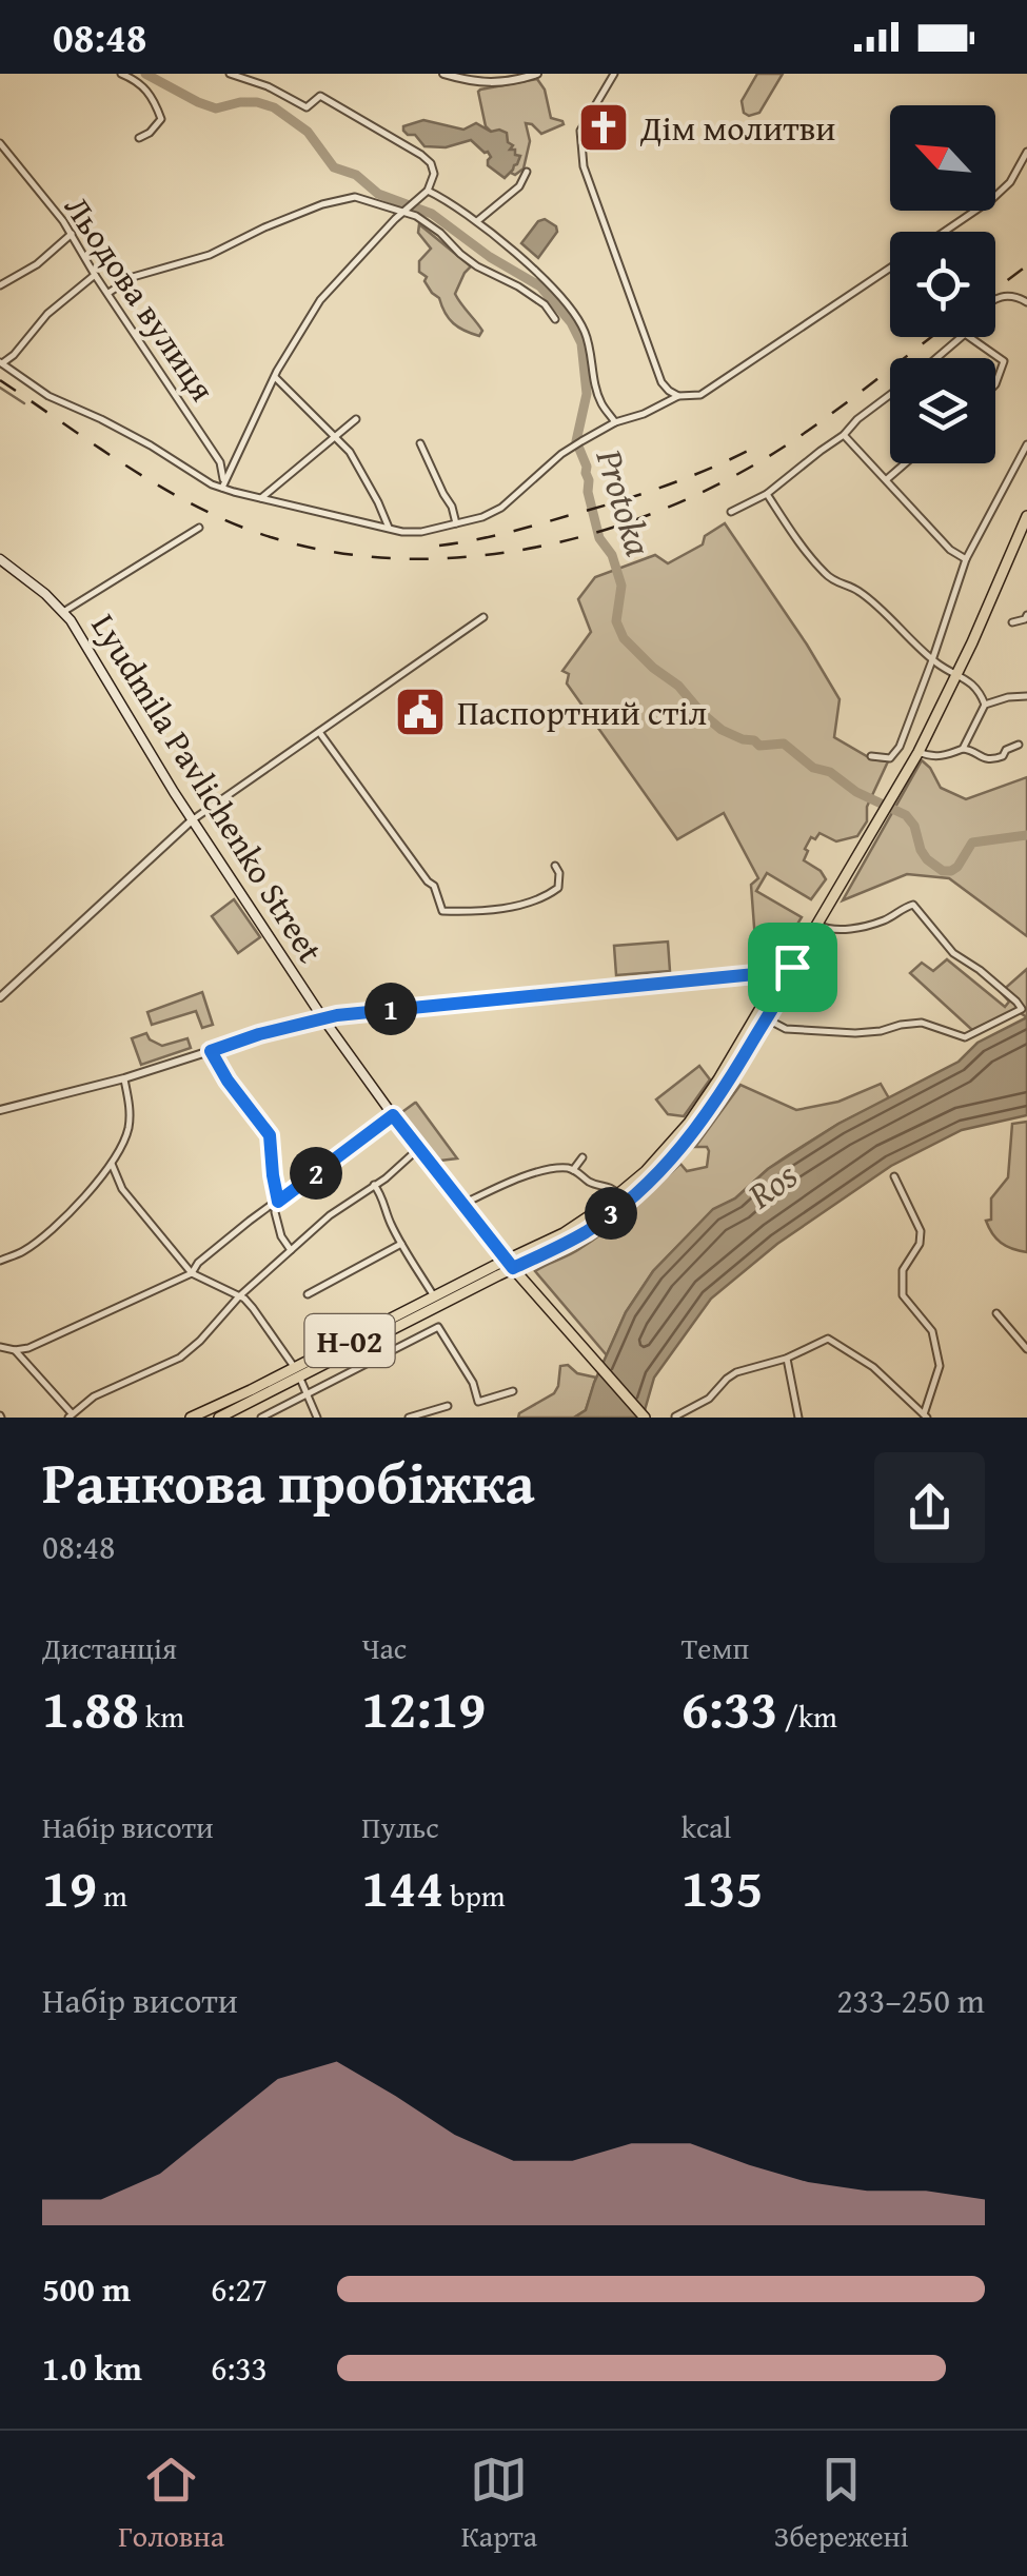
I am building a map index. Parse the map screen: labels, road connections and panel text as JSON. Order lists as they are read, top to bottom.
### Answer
{
  "streets": {
    "main road": ["Lyudmila Pavlichenko Street", "Н-02"],
    "street": ["Льодова вулиця"]
  },
  "crossings": [
    ["Lyudmila Pavlichenko Street", "Н-02"]
  ],
  "water": ["Protoka", "Ros"],
  "places": {
    "church": ["Дім молитви"],
    "public building": ["Паспортний стіл"]
  },
  "north": "top left",
  "page": {
    "status": "08:48",
    "pins": ["1", "2", "3"],
    "heading": ["Ранкова пробіжка", "08:48"],
    "stats": [
      ["Дистанція", "1.88 km"],
      ["Час", "12:19"],
      ["Темп", "6:33 /km"],
      ["Набір висоти", "19 m"],
      ["Пульс", "144 bpm"],
      ["kcal", "135"]
    ],
    "chart": ["Набір висоти", "233–250 m"],
    "list": [
      {
        "name": "500 m",
        "note": "6:27"
      },
      {
        "name": "1.0 km",
        "note": "6:33"
      }
    ],
    "tabs": ["Головна", "Карта", "Збережені"]
  }
}
